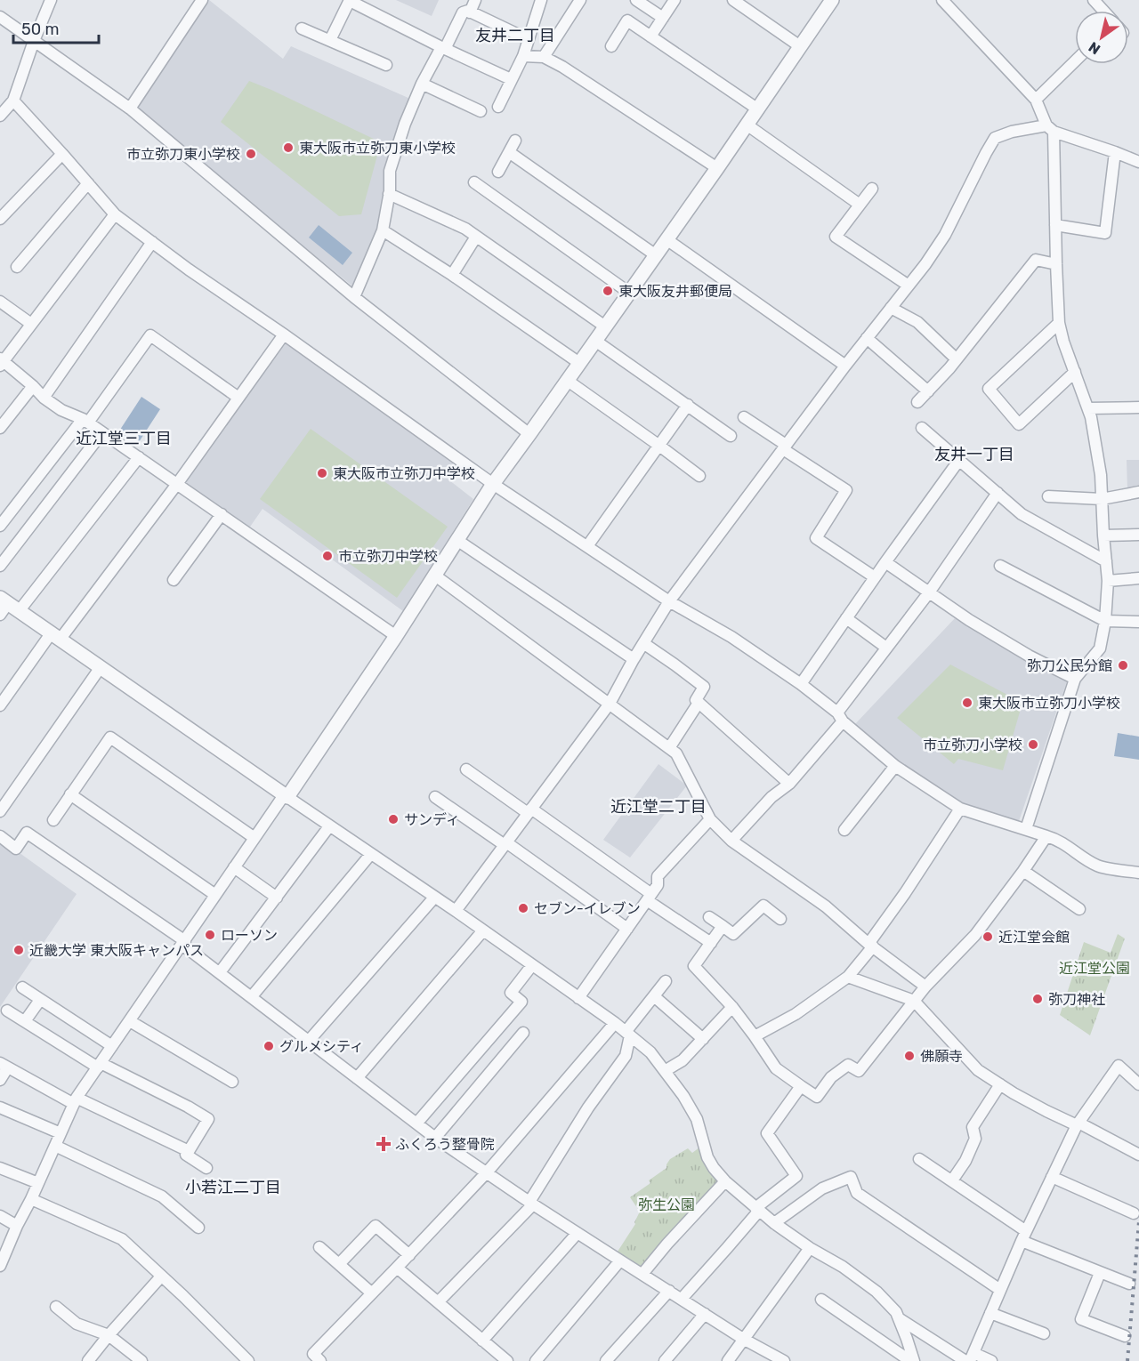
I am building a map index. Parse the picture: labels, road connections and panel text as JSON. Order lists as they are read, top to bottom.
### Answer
{
  "districts": [
    "友井二丁目",
    "近江堂三丁目",
    "友井一丁目",
    "近江堂二丁目",
    "小若江二丁目"
  ],
  "parks": ["近江堂公園", "弥生公園"],
  "places": {
    "other": [
      "東大阪市立弥刀東小学校",
      "市立弥刀東小学校",
      "東大阪友井郵便局",
      "東大阪市立弥刀中学校",
      "市立弥刀中学校",
      "弥刀公民分館",
      "東大阪市立弥刀小学校",
      "市立弥刀小学校",
      "サンディ",
      "セブン-イレブン",
      "ローソン",
      "近江堂会館",
      "近畿大学 東大阪キャンパス",
      "弥刀神社",
      "グルメシティ",
      "佛願寺"
    ],
    "health": ["ふくろう整骨院"]
  },
  "scale_bar": "50 m",
  "north": "bottom left"
}
